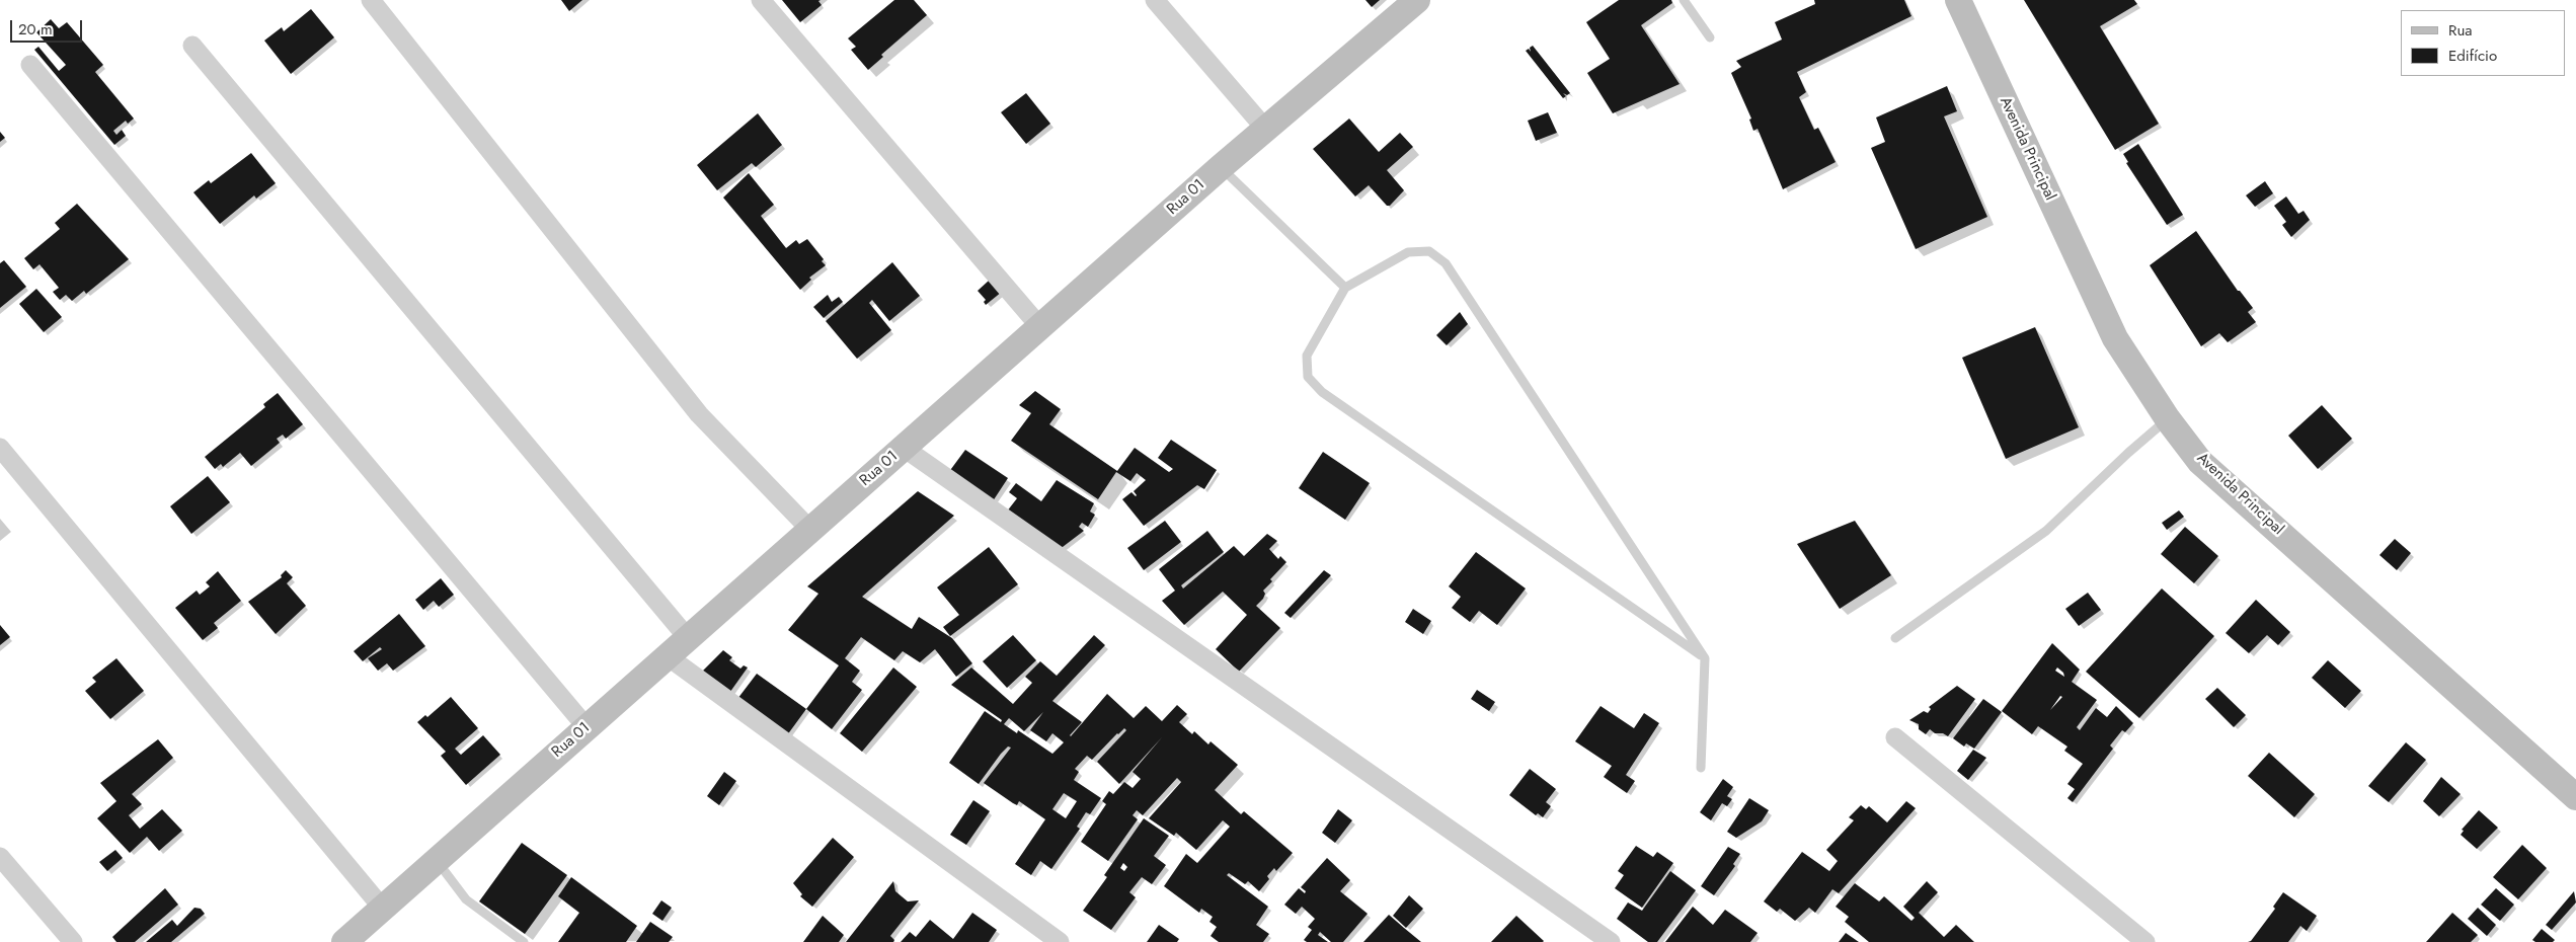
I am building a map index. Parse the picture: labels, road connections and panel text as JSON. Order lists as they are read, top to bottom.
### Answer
{
  "streets": {
    "street": ["Avenida Principal", "Rua 01"]
  },
  "legend": ["Rua", "Edifício"],
  "scale_bar": "20 m"
}
